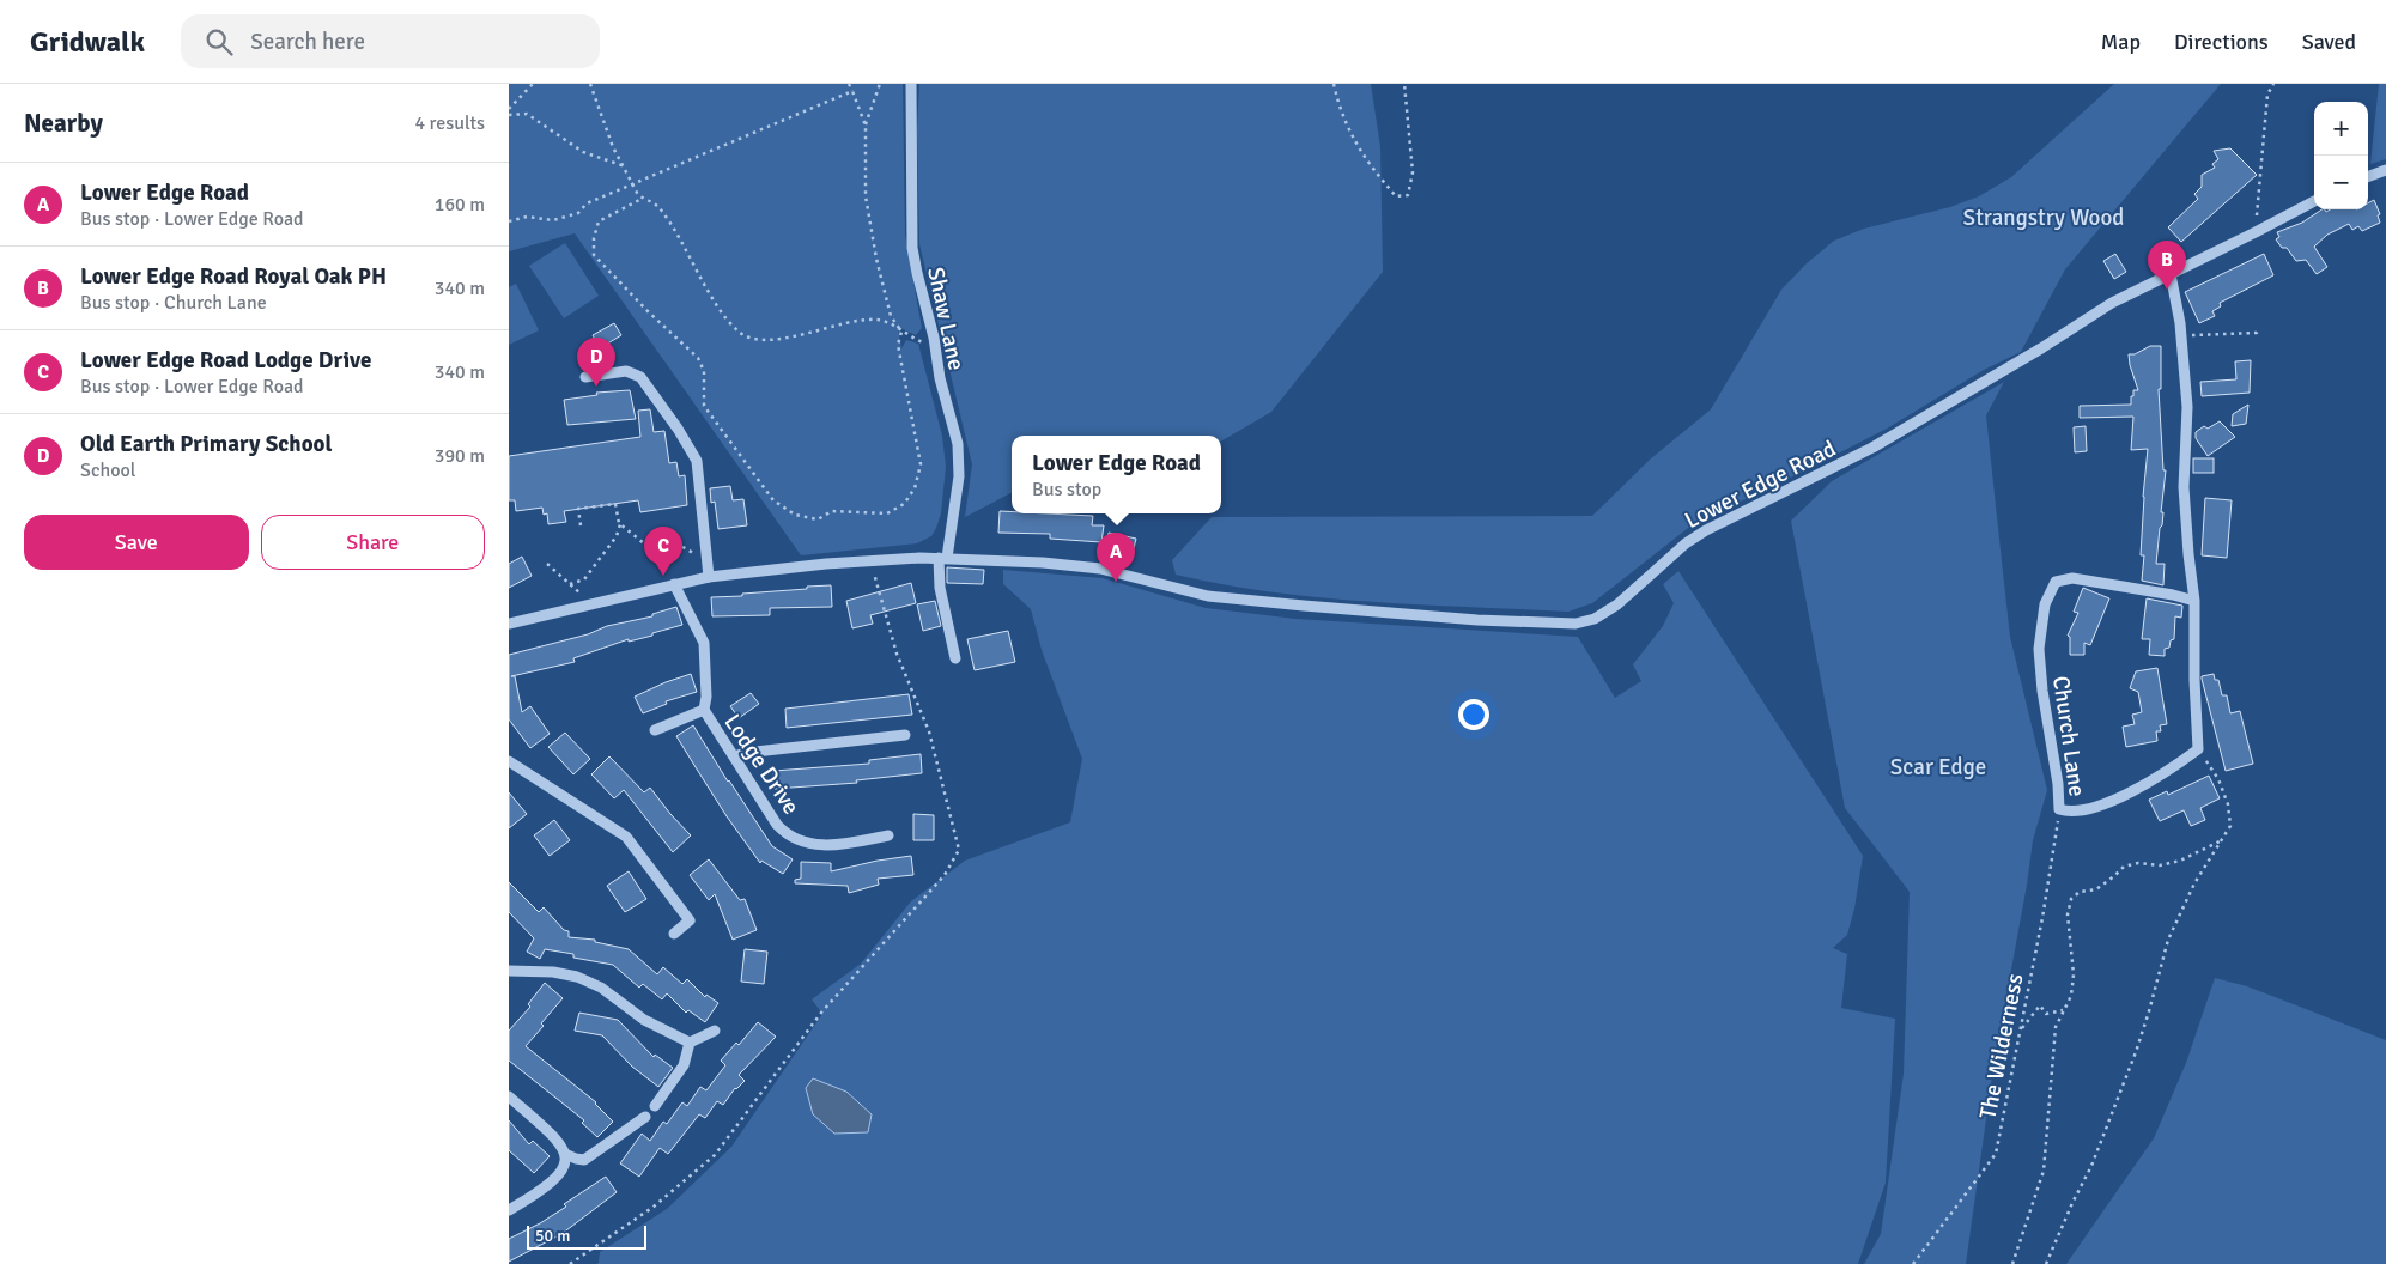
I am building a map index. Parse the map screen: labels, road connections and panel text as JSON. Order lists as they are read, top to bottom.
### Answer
{
  "streets": {
    "street": [
      "Shaw Lane",
      "Lower Edge Road",
      "Church Lane",
      "Lodge Drive"
    ],
    "path": ["The Wilderness"]
  },
  "crossings": [
    ["Shaw Lane", "Lower Edge Road"],
    ["Lower Edge Road", "Lodge Drive"],
    ["Church Lane", "The Wilderness"]
  ],
  "parks": ["Strangstry Wood", "Scar Edge"],
  "scale_bar": "50 m",
  "page": {
    "header": "Gridwalk",
    "search": "Search here",
    "nav": ["Map", "Directions", "Saved"],
    "heading": ["Nearby", "4 results"],
    "map_buttons": ["+", "−"],
    "list": [
      {
        "mark": "A",
        "name": "Lower Edge Road",
        "note": "Bus stop · Lower Edge Road",
        "value": "160 m"
      },
      {
        "mark": "B",
        "name": "Lower Edge Road Royal Oak PH",
        "note": "Bus stop · Church Lane",
        "value": "340 m"
      },
      {
        "mark": "C",
        "name": "Lower Edge Road Lodge Drive",
        "note": "Bus stop · Lower Edge Road",
        "value": "340 m"
      },
      {
        "mark": "D",
        "name": "Old Earth Primary School",
        "note": "School",
        "value": "390 m"
      }
    ],
    "pins": [
      "B",
      "D",
      "C",
      "A"
    ],
    "popup": ["Lower Edge Road", "Bus stop"],
    "buttons": ["Save", "Share"],
    "scale": "50 m"
  }
}
